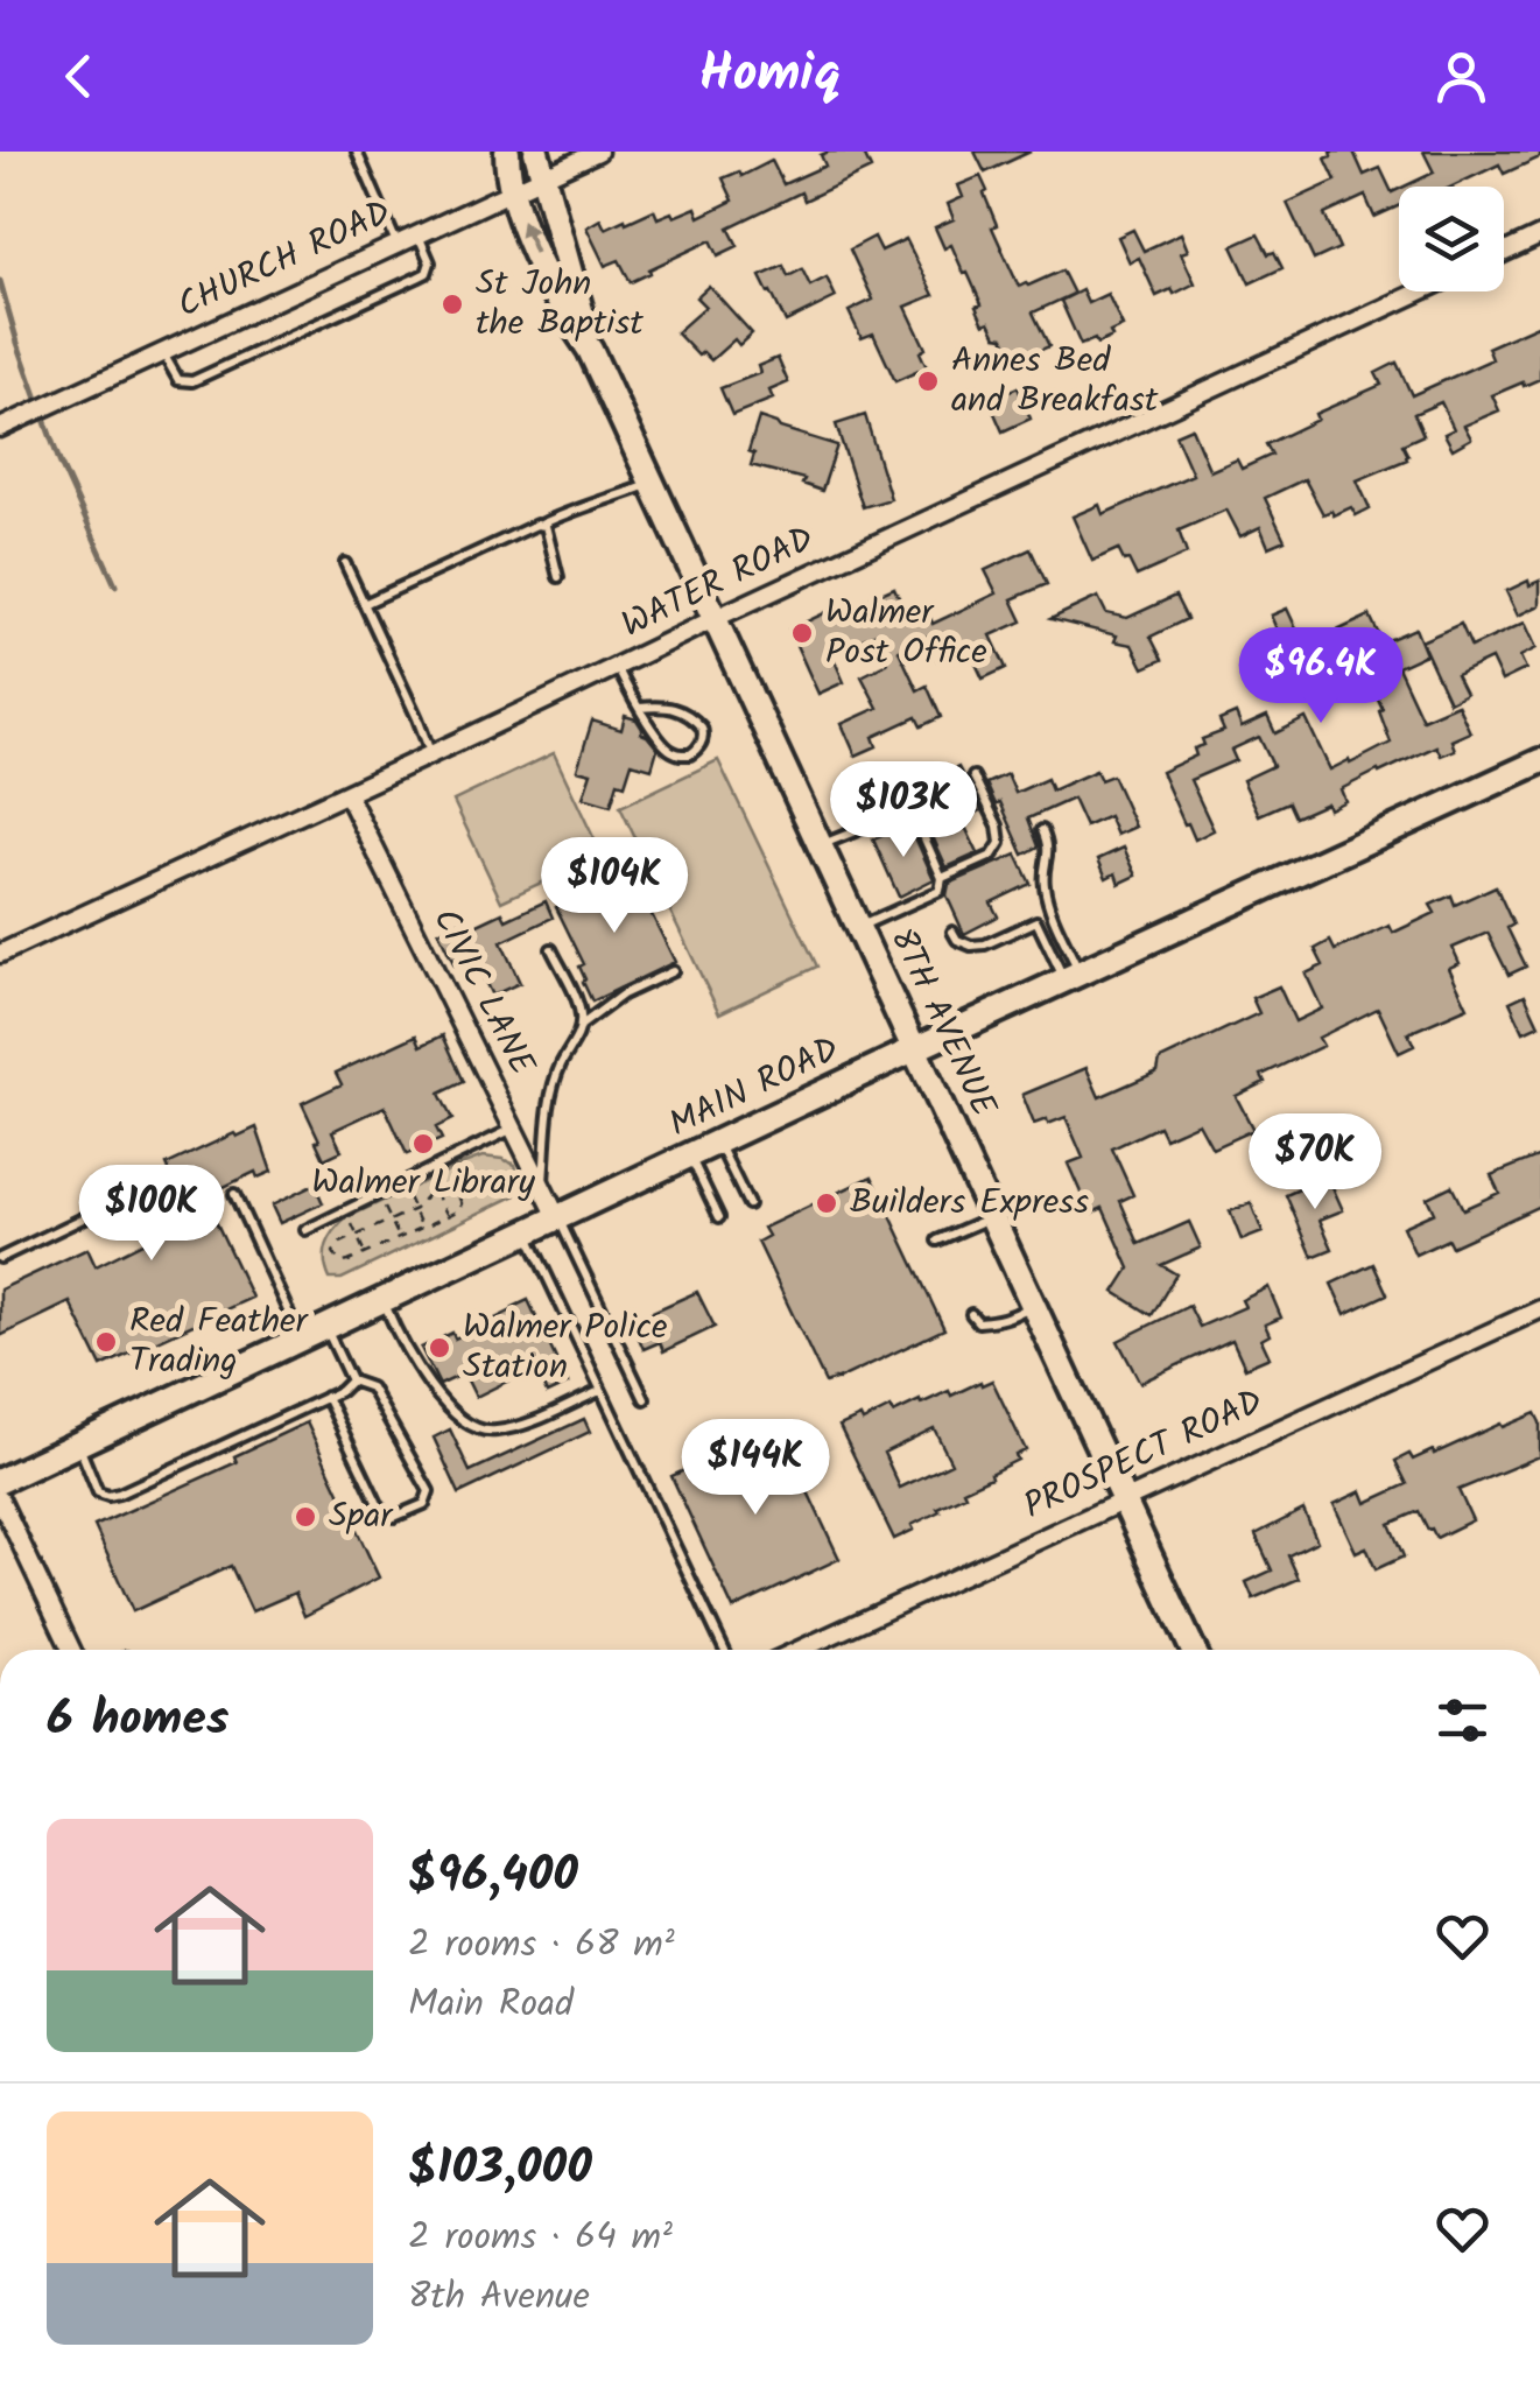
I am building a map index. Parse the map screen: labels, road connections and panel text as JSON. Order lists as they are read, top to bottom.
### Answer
{
  "streets": {
    "main road": ["8TH AVENUE", "MAIN ROAD"],
    "street": [
      "CHURCH ROAD",
      "WATER ROAD",
      "CIVIC LANE",
      "PROSPECT ROAD"
    ]
  },
  "crossings": [
    ["CHURCH ROAD", "8TH AVENUE"],
    ["WATER ROAD", "CIVIC LANE"],
    ["WATER ROAD", "8TH AVENUE"],
    ["CIVIC LANE", "MAIN ROAD"],
    ["8TH AVENUE", "MAIN ROAD"],
    ["8TH AVENUE", "PROSPECT ROAD"]
  ],
  "places": [
    "St John the Baptist",
    "Annes Bed and Breakfast",
    "Walmer Post Office",
    "Walmer Library",
    "Builders Express",
    "Red Feather Trading",
    "Walmer Police Station",
    "Spar"
  ],
  "page": {
    "header": "Homiq",
    "price": [
      "$96.4K",
      "$103K",
      "$104K",
      "$70K",
      "$100K",
      "$144K"
    ],
    "heading": "6 homes",
    "list": [
      {
        "name": "$96,400",
        "note": "2 rooms · 68 m² · Main Road"
      },
      {
        "name": "$103,000",
        "note": "2 rooms · 64 m² · 8th Avenue"
      }
    ]
  }
}
